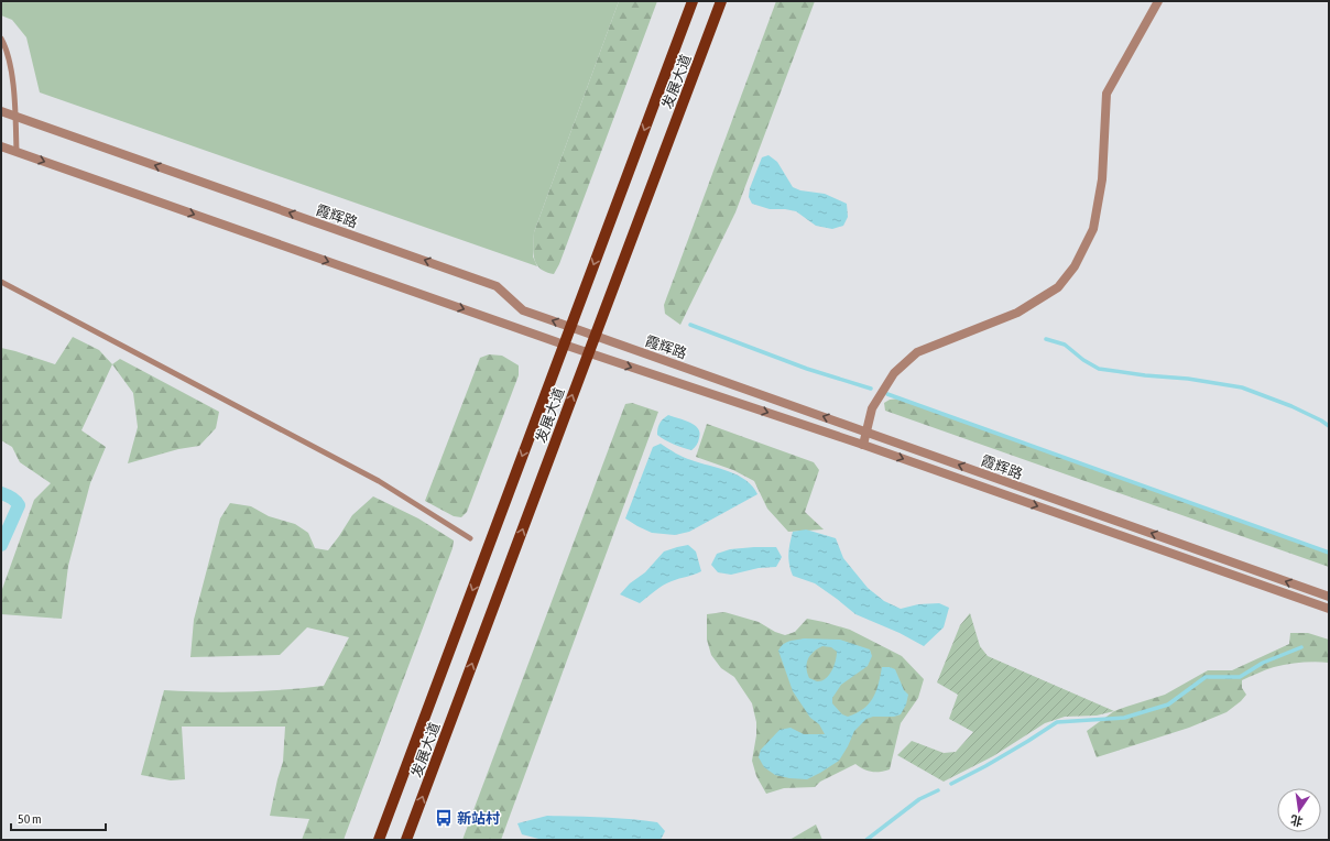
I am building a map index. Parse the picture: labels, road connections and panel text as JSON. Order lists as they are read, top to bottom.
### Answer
{
  "streets": {
    "main road": ["发展大道"],
    "street": ["霞辉路"]
  },
  "crossings": [
    ["发展大道", "霞辉路"]
  ],
  "places": {
    "bus stop": ["新站村"]
  },
  "scale_bar": "50 m",
  "north": "bottom"
}
